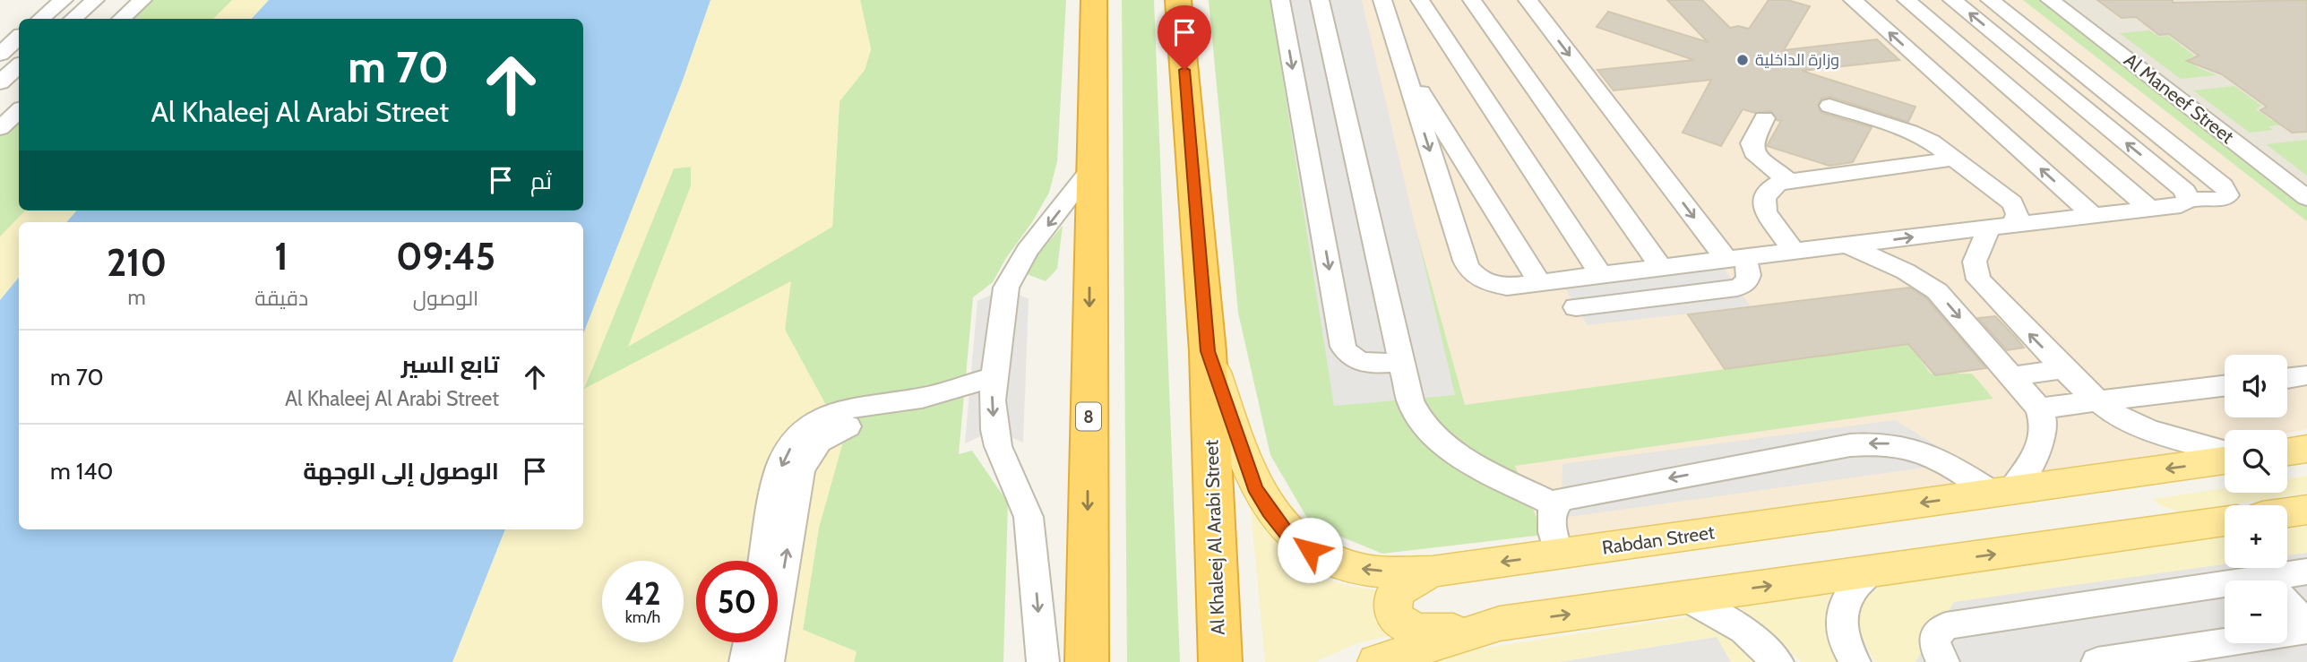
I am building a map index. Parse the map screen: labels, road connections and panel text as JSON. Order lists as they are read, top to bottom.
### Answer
{
  "streets": {
    "highway": ["8", "Al Khaleej Al Arabi Street"],
    "main road": ["Rabdan Street"],
    "street": ["Al Maneef Street"]
  },
  "crossings": [
    ["Al Khaleej Al Arabi Street", "Rabdan Street"]
  ],
  "places": ["وزارة الداخلية"],
  "page": {
    "turn": ["70 m", "Al Khaleej Al Arabi Street"],
    "then": "ثم",
    "eta": [
      "09:45",
      "الوصول",
      "1",
      "دقيقة",
      "210",
      "m"
    ],
    "list": [
      {
        "name": "تابع السير",
        "note": "Al Khaleej Al Arabi Street",
        "value": "70 m"
      },
      {
        "name": "الوصول إلى الوجهة",
        "value": "140 m"
      }
    ],
    "map_buttons": ["+", "−"],
    "speed": "42 km/h",
    "limit": "50"
  }
}
